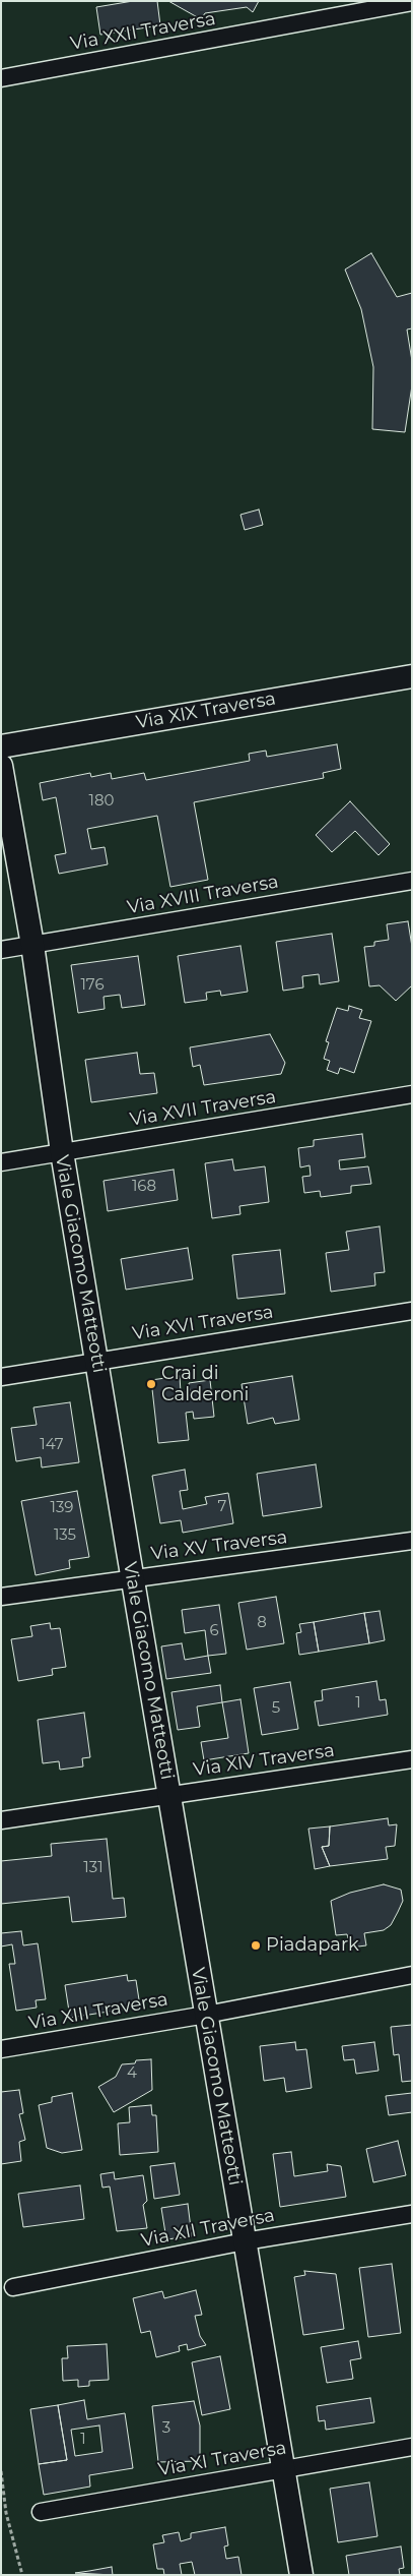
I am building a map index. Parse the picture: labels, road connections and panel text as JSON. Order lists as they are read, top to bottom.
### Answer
{
  "streets": {
    "street": [
      "Via XXII Traversa",
      "Via XIX Traversa",
      "Via XVIII Traversa",
      "Via XVII Traversa",
      "Viale Giacomo Matteotti",
      "Via XVI Traversa",
      "Via XV Traversa",
      "Via XIV Traversa",
      "Via XIII Traversa",
      "Via XII Traversa",
      "Via XI Traversa"
    ]
  },
  "crossings": [
    ["Via XVIII Traversa", "Viale Giacomo Matteotti"],
    ["Via XVII Traversa", "Viale Giacomo Matteotti"],
    ["Viale Giacomo Matteotti", "Via XVI Traversa"],
    ["Viale Giacomo Matteotti", "Via XV Traversa"],
    ["Viale Giacomo Matteotti", "Via XIV Traversa"],
    ["Viale Giacomo Matteotti", "Via XIII Traversa"],
    ["Viale Giacomo Matteotti", "Via XII Traversa"],
    ["Viale Giacomo Matteotti", "Via XI Traversa"]
  ],
  "places": ["Crai di Calderoni", "Piadapark"],
  "house_numbers": [
    "180",
    "176",
    "168",
    "147",
    "7",
    "139",
    "135",
    "8",
    "6",
    "1",
    "5",
    "131",
    "4",
    "3",
    "1"
  ]
}
